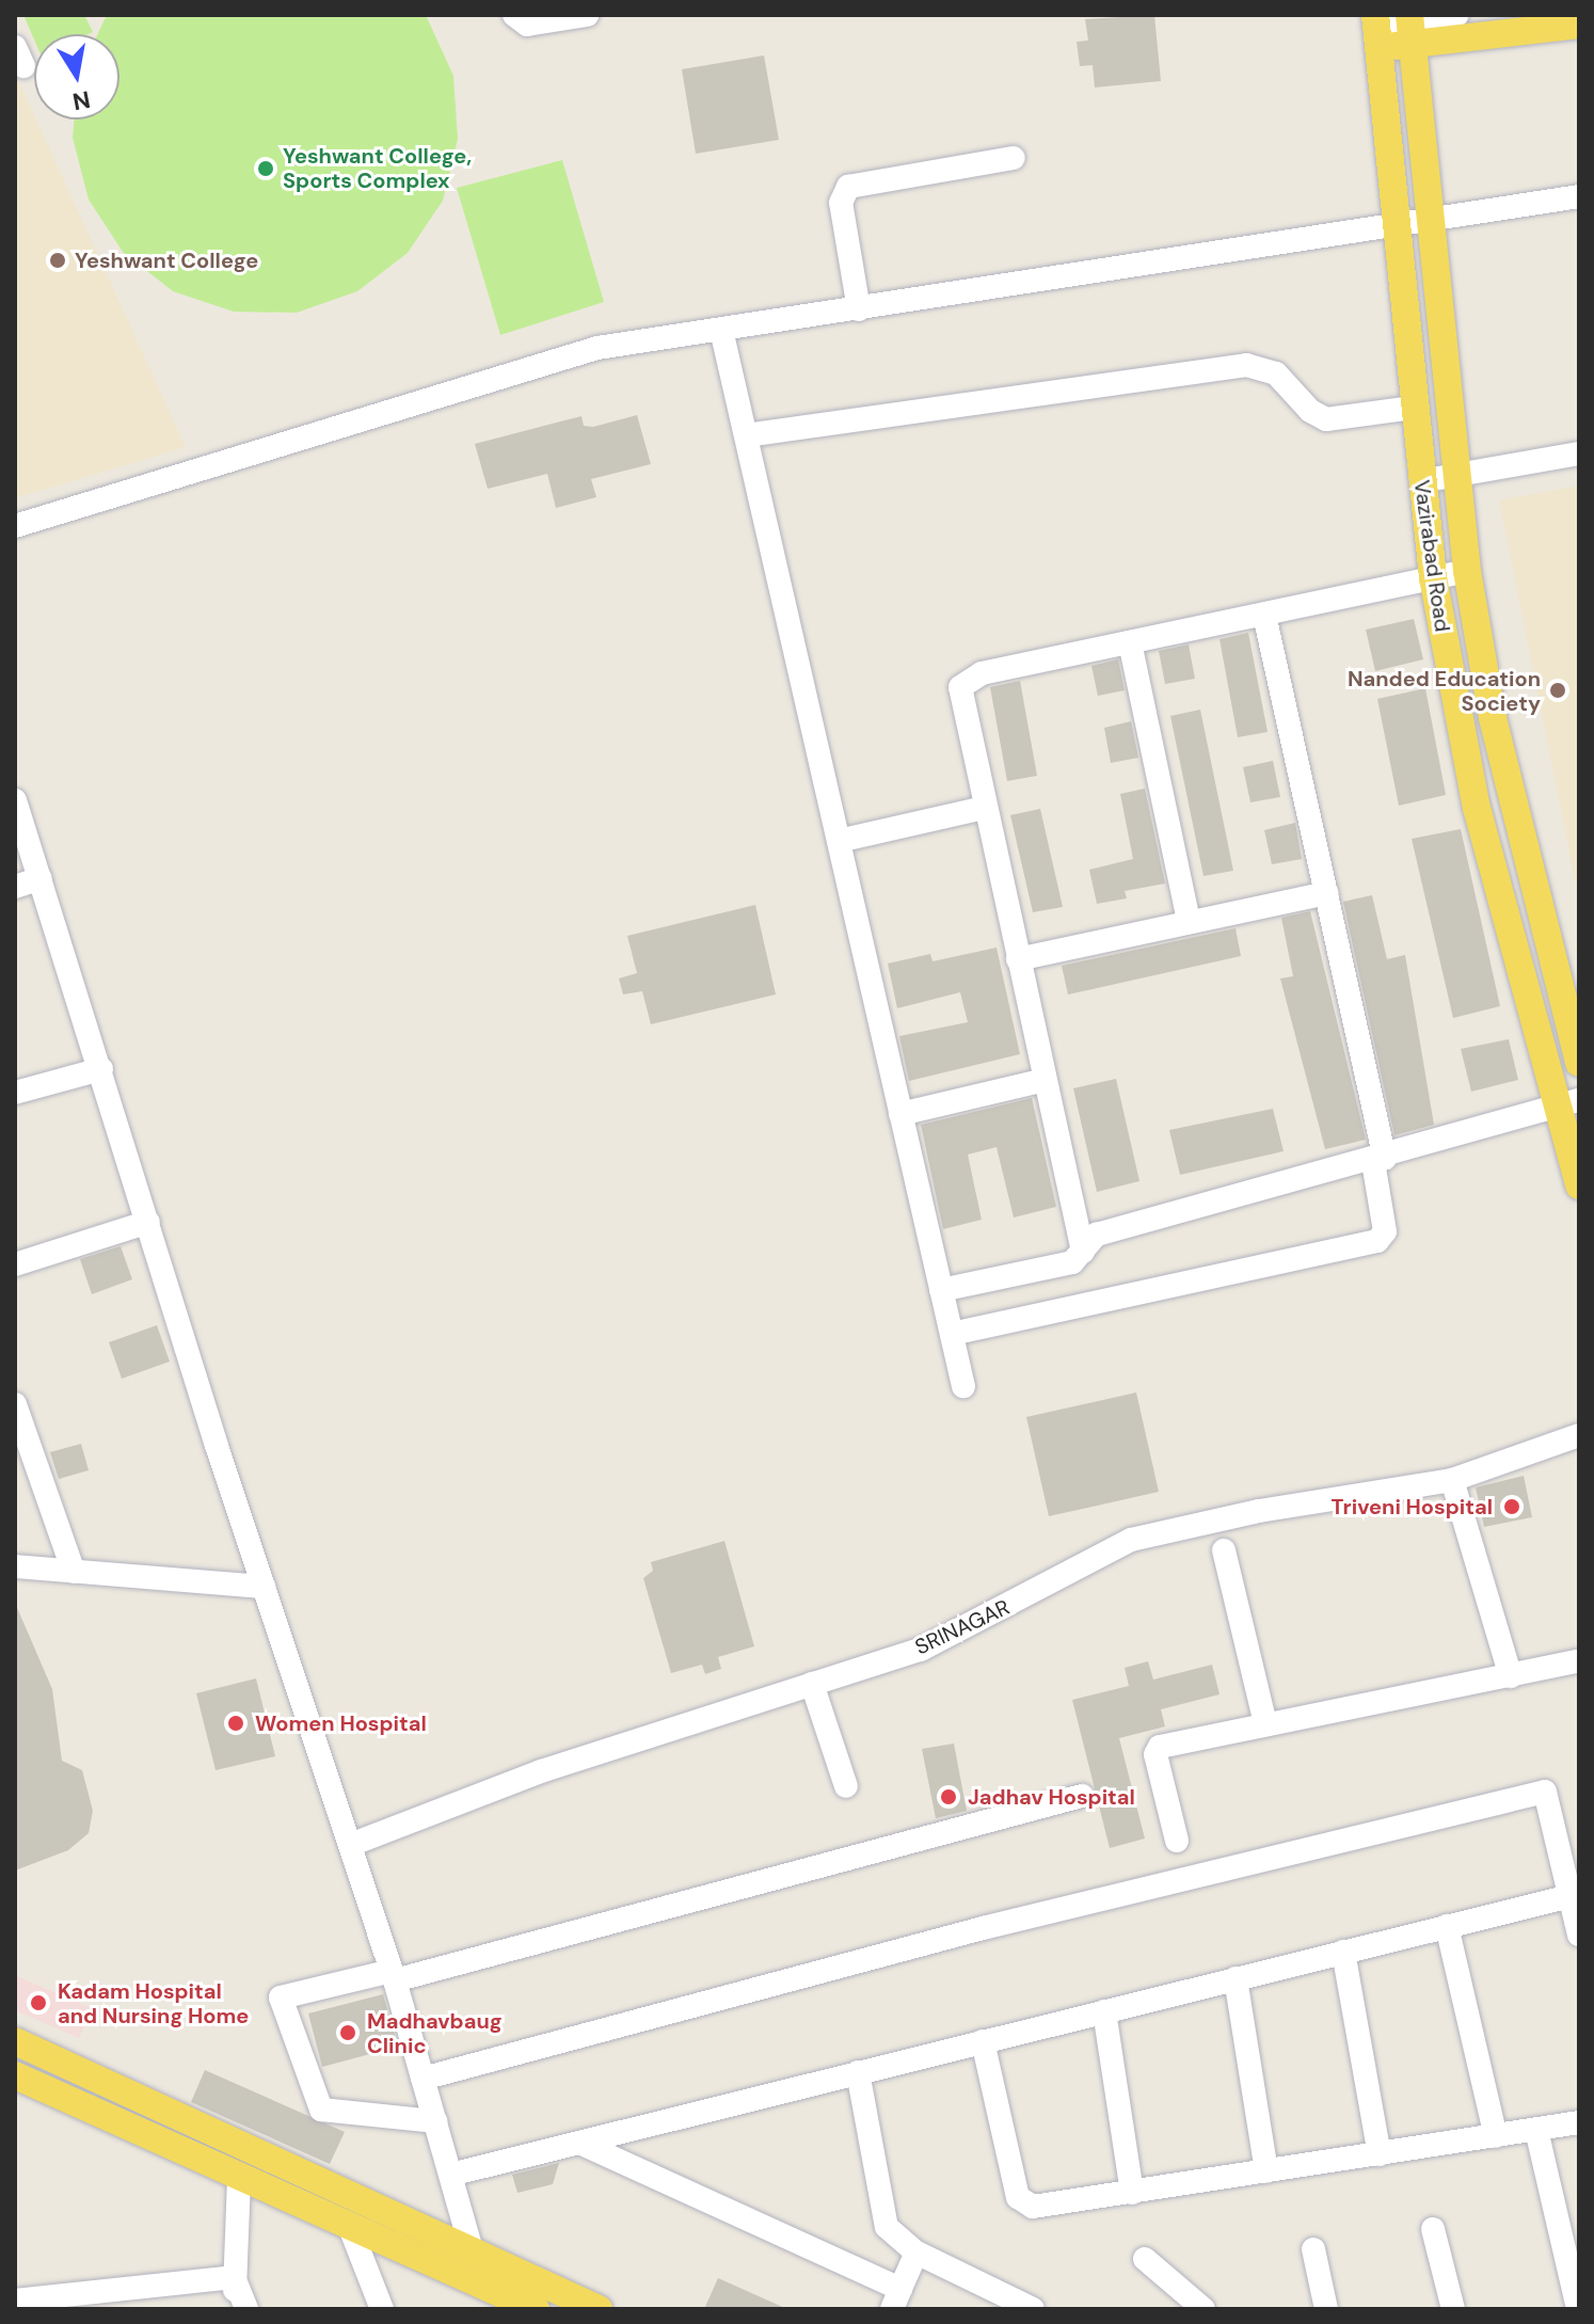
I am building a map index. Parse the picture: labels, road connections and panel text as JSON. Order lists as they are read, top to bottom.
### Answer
{
  "streets": {
    "main road": ["Vazirabad Road"],
    "street": ["SRINAGAR"]
  },
  "places": [
    "Yeshwant College, Sports Complex",
    "Yeshwant College",
    "Nanded Education Society",
    "Triveni Hospital",
    "Women Hospital",
    "Jadhav Hospital",
    "Kadam Hospital and Nursing Home",
    "Madhavbaug Clinic"
  ],
  "north": "bottom"
}
